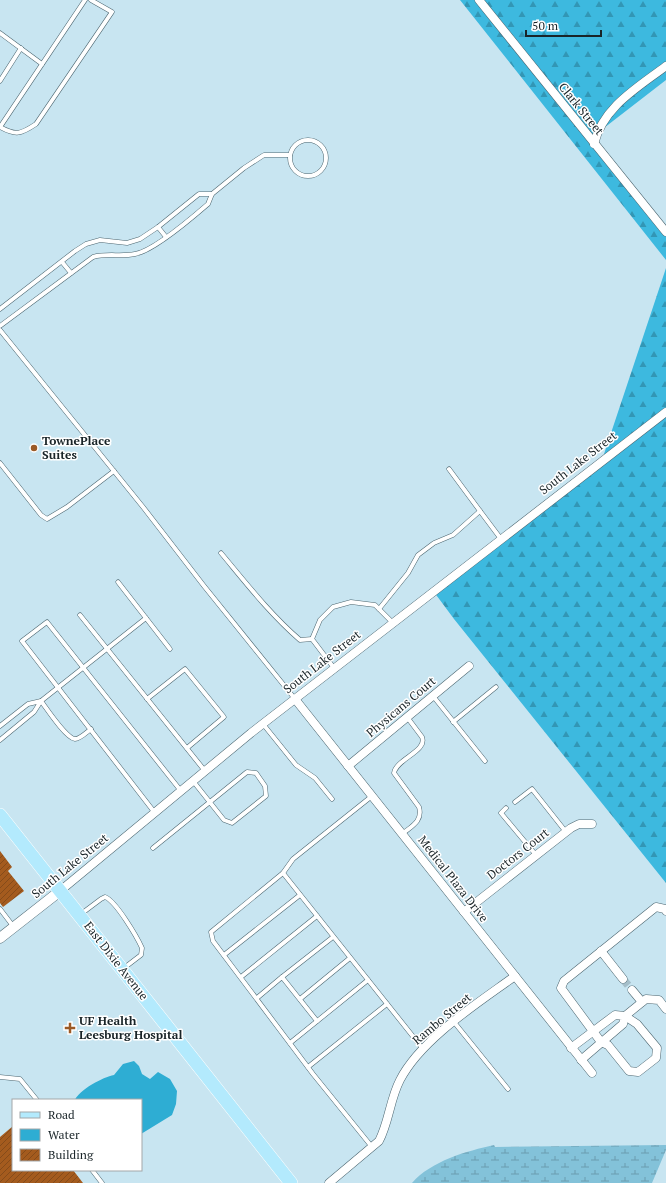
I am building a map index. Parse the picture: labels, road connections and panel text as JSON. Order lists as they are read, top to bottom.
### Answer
{
  "streets": {
    "main road": ["East Dixie Avenue"],
    "street": [
      "Clark Street",
      "South Lake Street",
      "Physicans Court",
      "Doctors Court",
      "Medical Plaza Drive",
      "Rambo Street"
    ]
  },
  "crossings": [
    ["South Lake Street", "Medical Plaza Drive"],
    ["South Lake Street", "East Dixie Avenue"],
    ["Physicans Court", "Medical Plaza Drive"],
    ["Doctors Court", "Medical Plaza Drive"],
    ["Medical Plaza Drive", "Rambo Street"]
  ],
  "places": {
    "other": ["TownePlace Suites"],
    "health": ["UF Health Leesburg Hospital"]
  },
  "legend": ["Road", "Water", "Building"],
  "scale_bar": "50 m"
}
